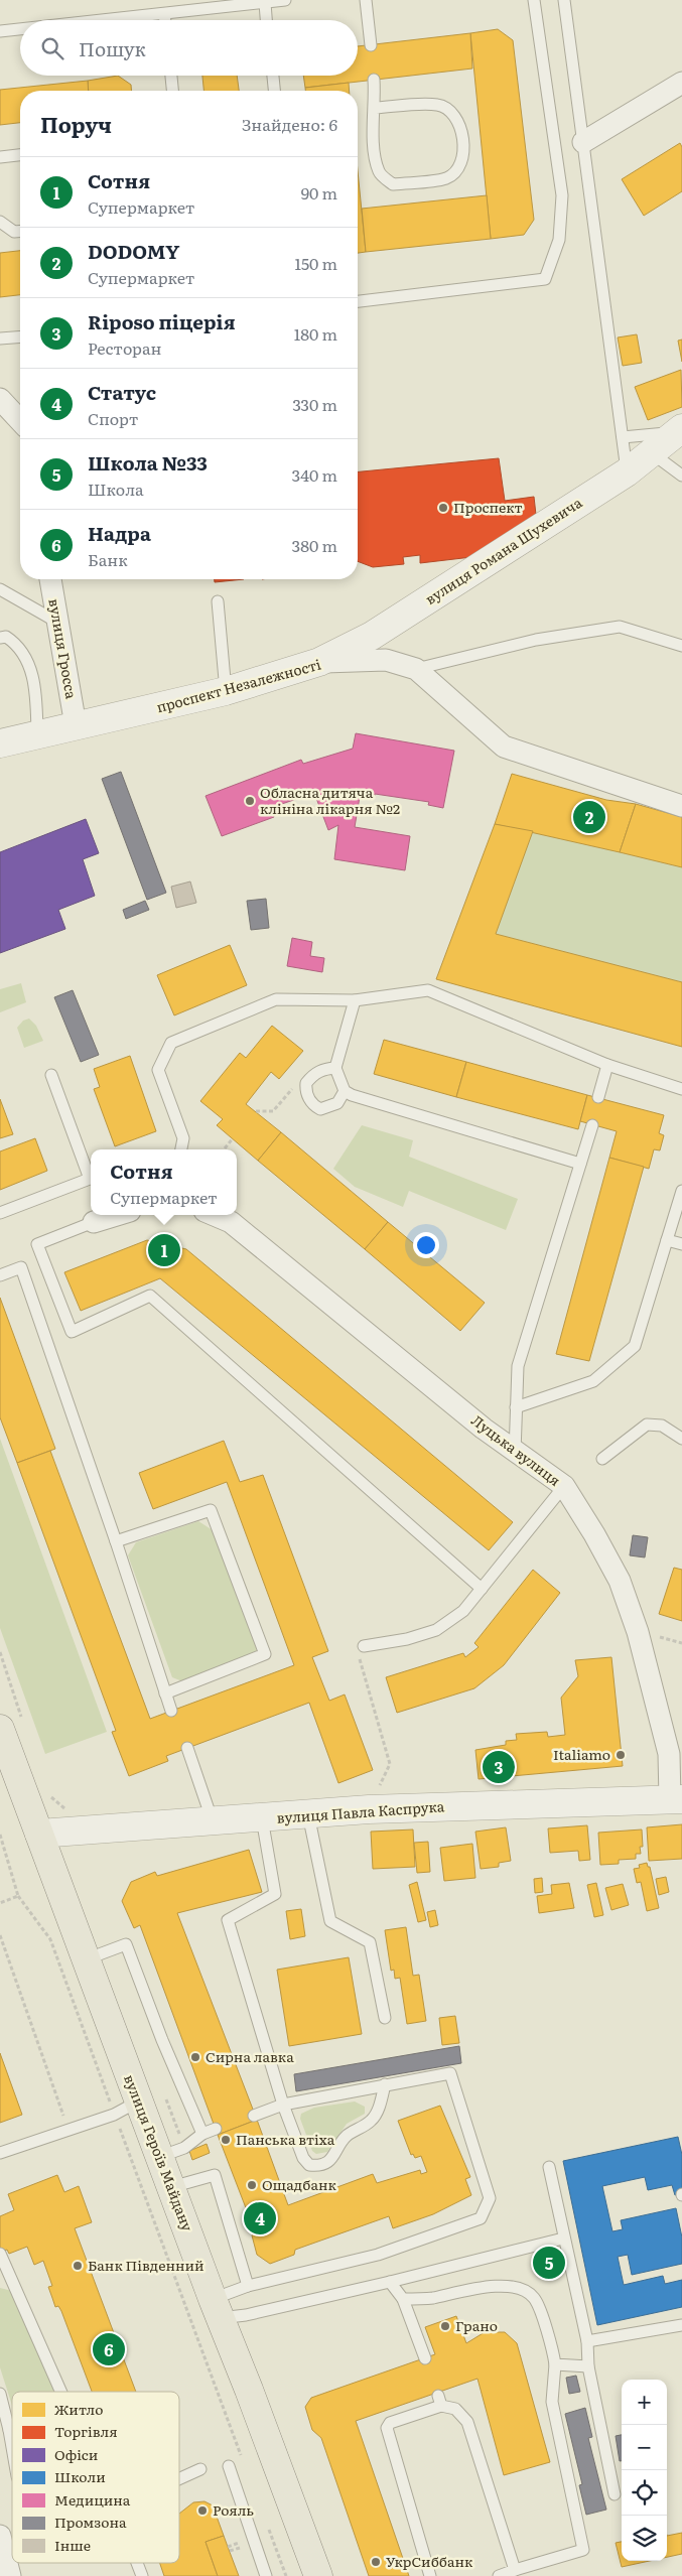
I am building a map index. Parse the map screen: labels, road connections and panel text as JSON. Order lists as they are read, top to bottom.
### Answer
{
  "streets": {
    "main road": ["вулиця Героїв Майдану"],
    "street": [
      "вулиця Романа Шухевича",
      "вулиця Гросса",
      "проспект Незалежності",
      "Луцька вулиця",
      "вулиця Павла Каспрука"
    ]
  },
  "crossings": [
    ["вулиця Романа Шухевича", "проспект Незалежності"],
    ["вулиця Гросса", "проспект Незалежності"],
    ["Луцька вулиця", "вулиця Павла Каспрука"],
    ["вулиця Павла Каспрука", "вулиця Героїв Майдану"]
  ],
  "places": [
    "Проспект",
    "Обласна дитяча клініна лікарня №2",
    "Italiamo",
    "Сирна лавка",
    "Панська втіха",
    "Ощадбанк",
    "Банк Південний",
    "Грано",
    "Рояль",
    "УкрСиббанк"
  ],
  "legend": [
    "Житло",
    "Торгівля",
    "Офіси",
    "Школи",
    "Медицина",
    "Промзона",
    "Інше"
  ],
  "page": {
    "search": "Пошук",
    "heading": ["Поруч", "Знайдено: 6"],
    "list": [
      {
        "mark": "1",
        "name": "Сотня",
        "note": "Супермаркет",
        "value": "90 m"
      },
      {
        "mark": "2",
        "name": "DODOMY",
        "note": "Супермаркет",
        "value": "150 m"
      },
      {
        "mark": "3",
        "name": "Riposo піцерія",
        "note": "Ресторан",
        "value": "180 m"
      },
      {
        "mark": "4",
        "name": "Статус",
        "note": "Спорт",
        "value": "330 m"
      },
      {
        "mark": "5",
        "name": "Школа №33",
        "note": "Школа",
        "value": "340 m"
      },
      {
        "mark": "6",
        "name": "Надра",
        "note": "Банк",
        "value": "380 m"
      }
    ],
    "pins": [
      "2",
      "1",
      "3",
      "4",
      "5",
      "6"
    ],
    "popup": ["Сотня", "Супермаркет"],
    "map_buttons": ["+", "−"]
  }
}
